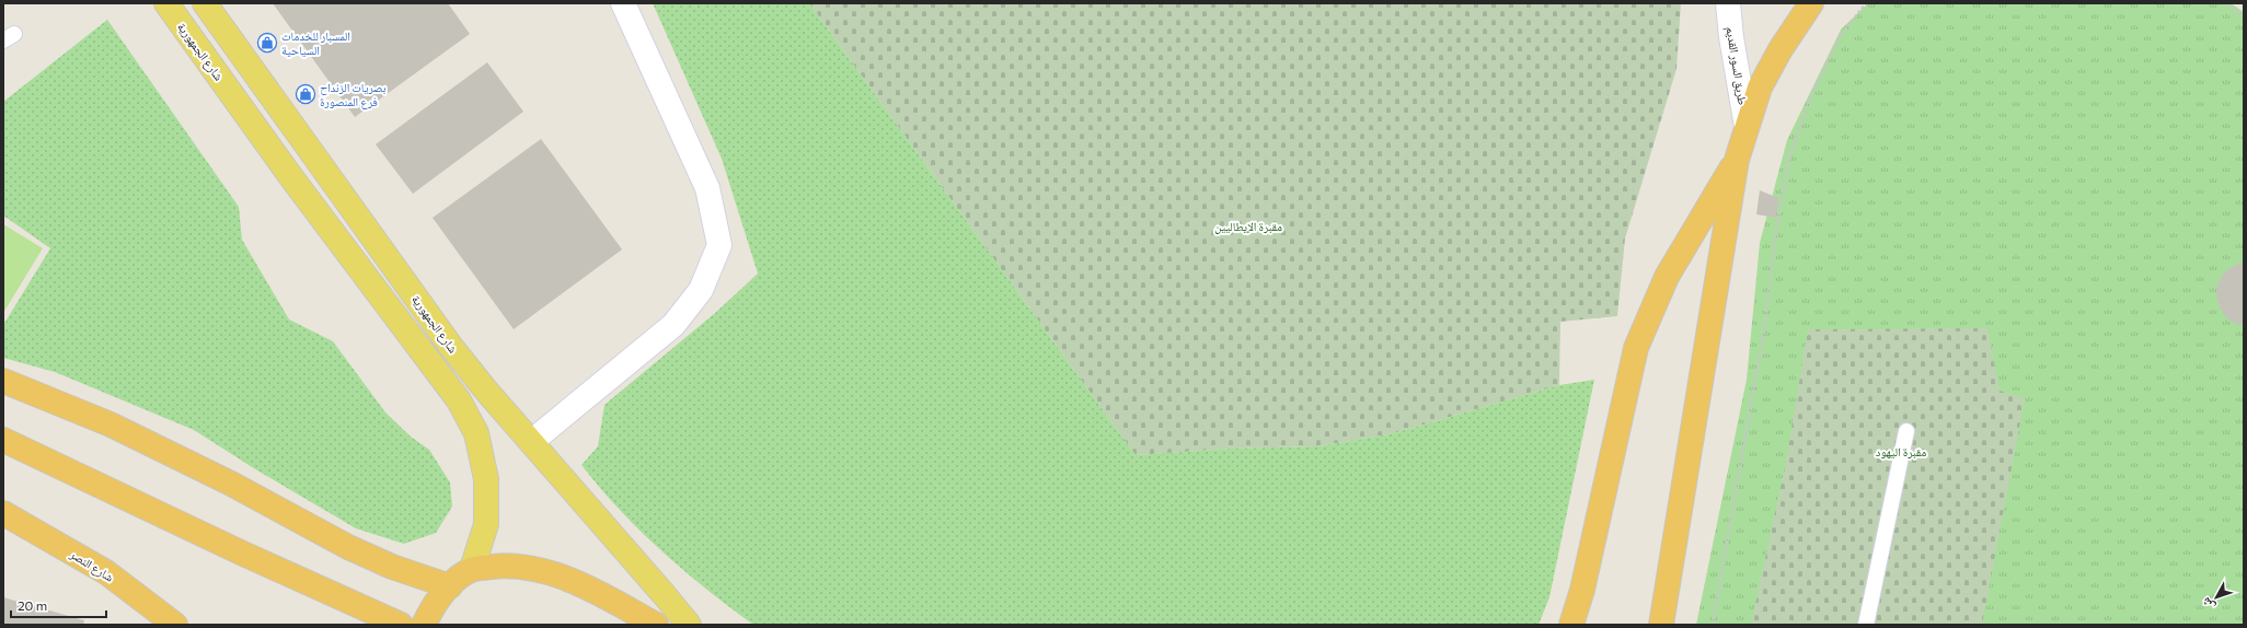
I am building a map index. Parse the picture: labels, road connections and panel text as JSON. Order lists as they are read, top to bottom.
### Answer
{
  "streets": {
    "highway": ["شارع النصر"],
    "main road": ["شارع الجمهورية"],
    "street": ["طريق السور القديم"]
  },
  "parks": ["مقبرة الإيطاليين", "مقبرة اليهود"],
  "places": {
    "shop": ["المسبار للخدمات السياحية", "بصريات الزنداح فرع المنصورة"]
  },
  "scale_bar": "20 m",
  "north": "bottom left"
}
